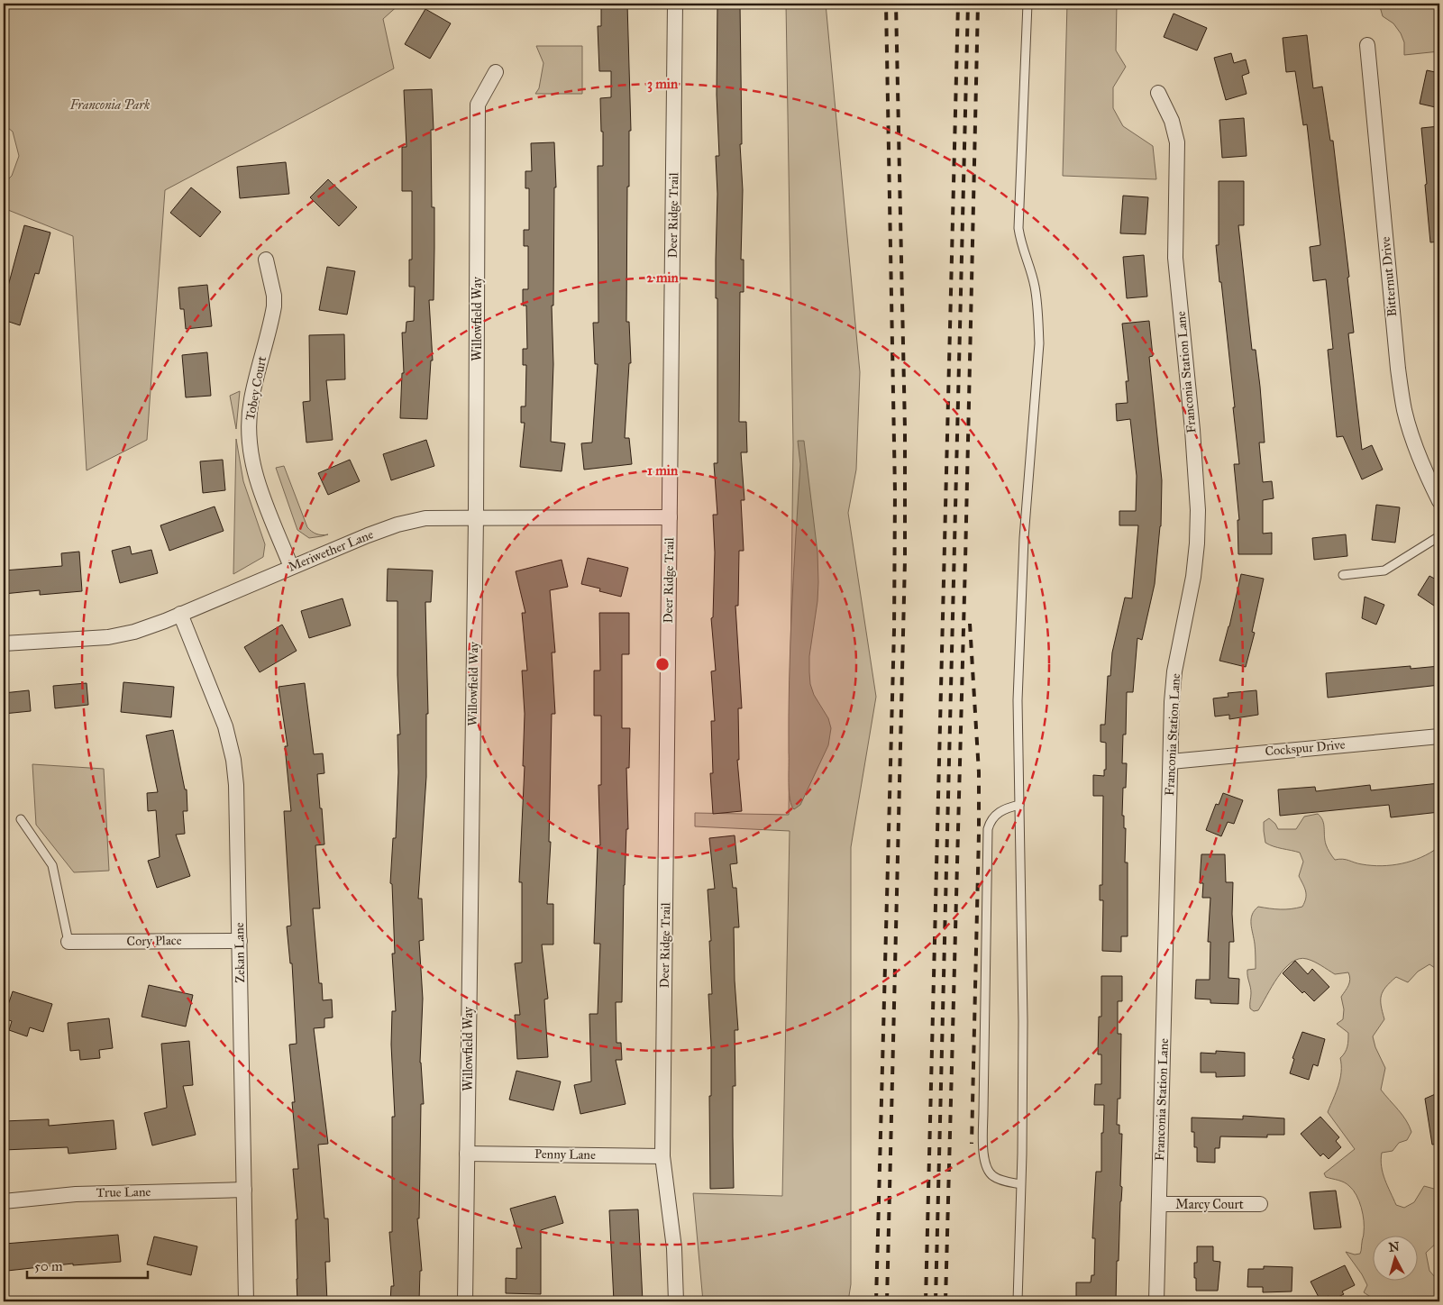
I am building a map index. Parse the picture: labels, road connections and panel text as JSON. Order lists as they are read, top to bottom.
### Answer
{
  "streets": {
    "street": [
      "Deer Ridge Trail",
      "Bitternut Drive",
      "Willowfield Way",
      "Franconia Station Lane",
      "Tobey Court",
      "Meriwether Lane",
      "Cockspur Drive",
      "Cory Place",
      "Zekan Lane",
      "Penny Lane",
      "True Lane",
      "Marcy Court"
    ]
  },
  "crossings": [
    ["Deer Ridge Trail", "Meriwether Lane"],
    ["Deer Ridge Trail", "Penny Lane"],
    ["Willowfield Way", "Meriwether Lane"],
    ["Willowfield Way", "Penny Lane"],
    ["Franconia Station Lane", "Cockspur Drive"],
    ["Franconia Station Lane", "Marcy Court"],
    ["Tobey Court", "Meriwether Lane"],
    ["Meriwether Lane", "Zekan Lane"],
    ["Cory Place", "Zekan Lane"],
    ["Zekan Lane", "True Lane"]
  ],
  "parks": ["Franconia Park"],
  "scale_bar": "50 m",
  "north": "top",
  "rings": ["3 min", "2 min", "1 min"]
}
